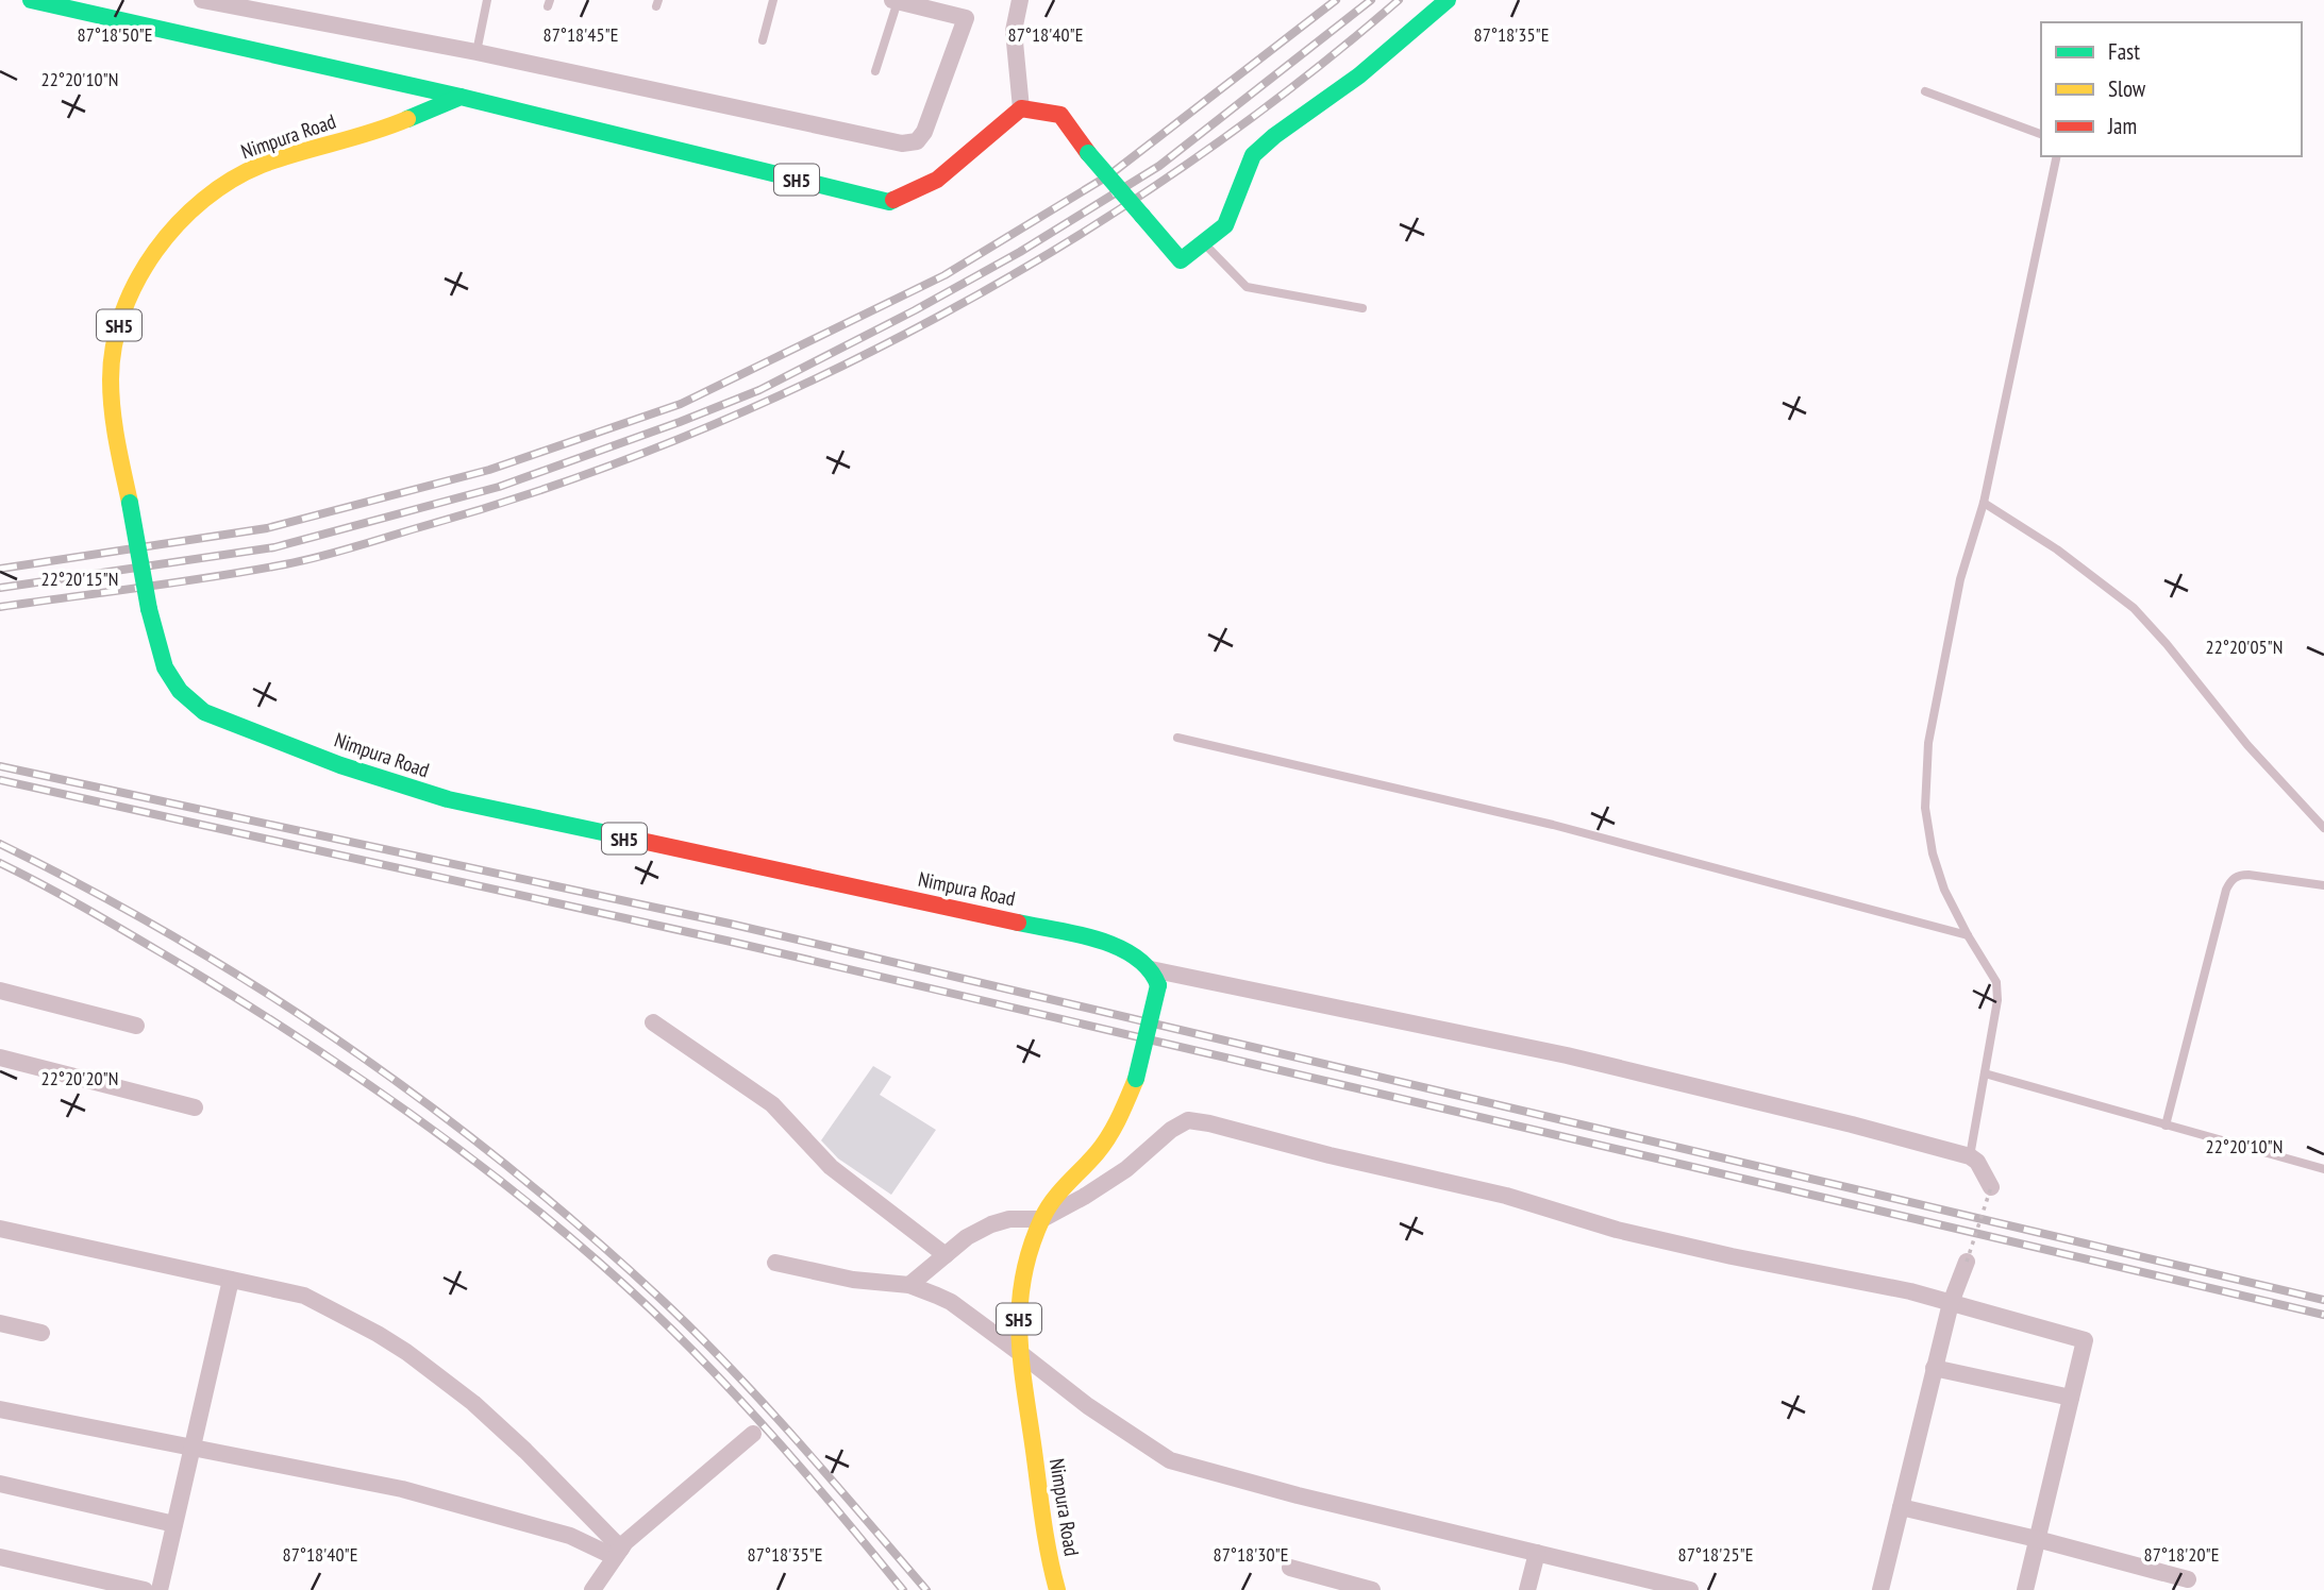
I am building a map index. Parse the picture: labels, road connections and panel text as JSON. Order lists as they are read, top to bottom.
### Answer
{
  "streets": {
    "main road": ["Nimpura Road", "SH5"]
  },
  "crossings": [
    ["Nimpura Road", "SH5"]
  ],
  "legend": ["Fast", "Slow", "Jam"],
  "coordinates": [
    "87°18'50\"E",
    "87°18'45\"E",
    "87°18'40\"E",
    "87°18'35\"E",
    "22°20'10\"N",
    "22°20'15\"N",
    "22°20'05\"N",
    "22°20'20\"N",
    "87°18'25\"E",
    "87°18'30\"E",
    "87°18'20\"E"
  ]
}
